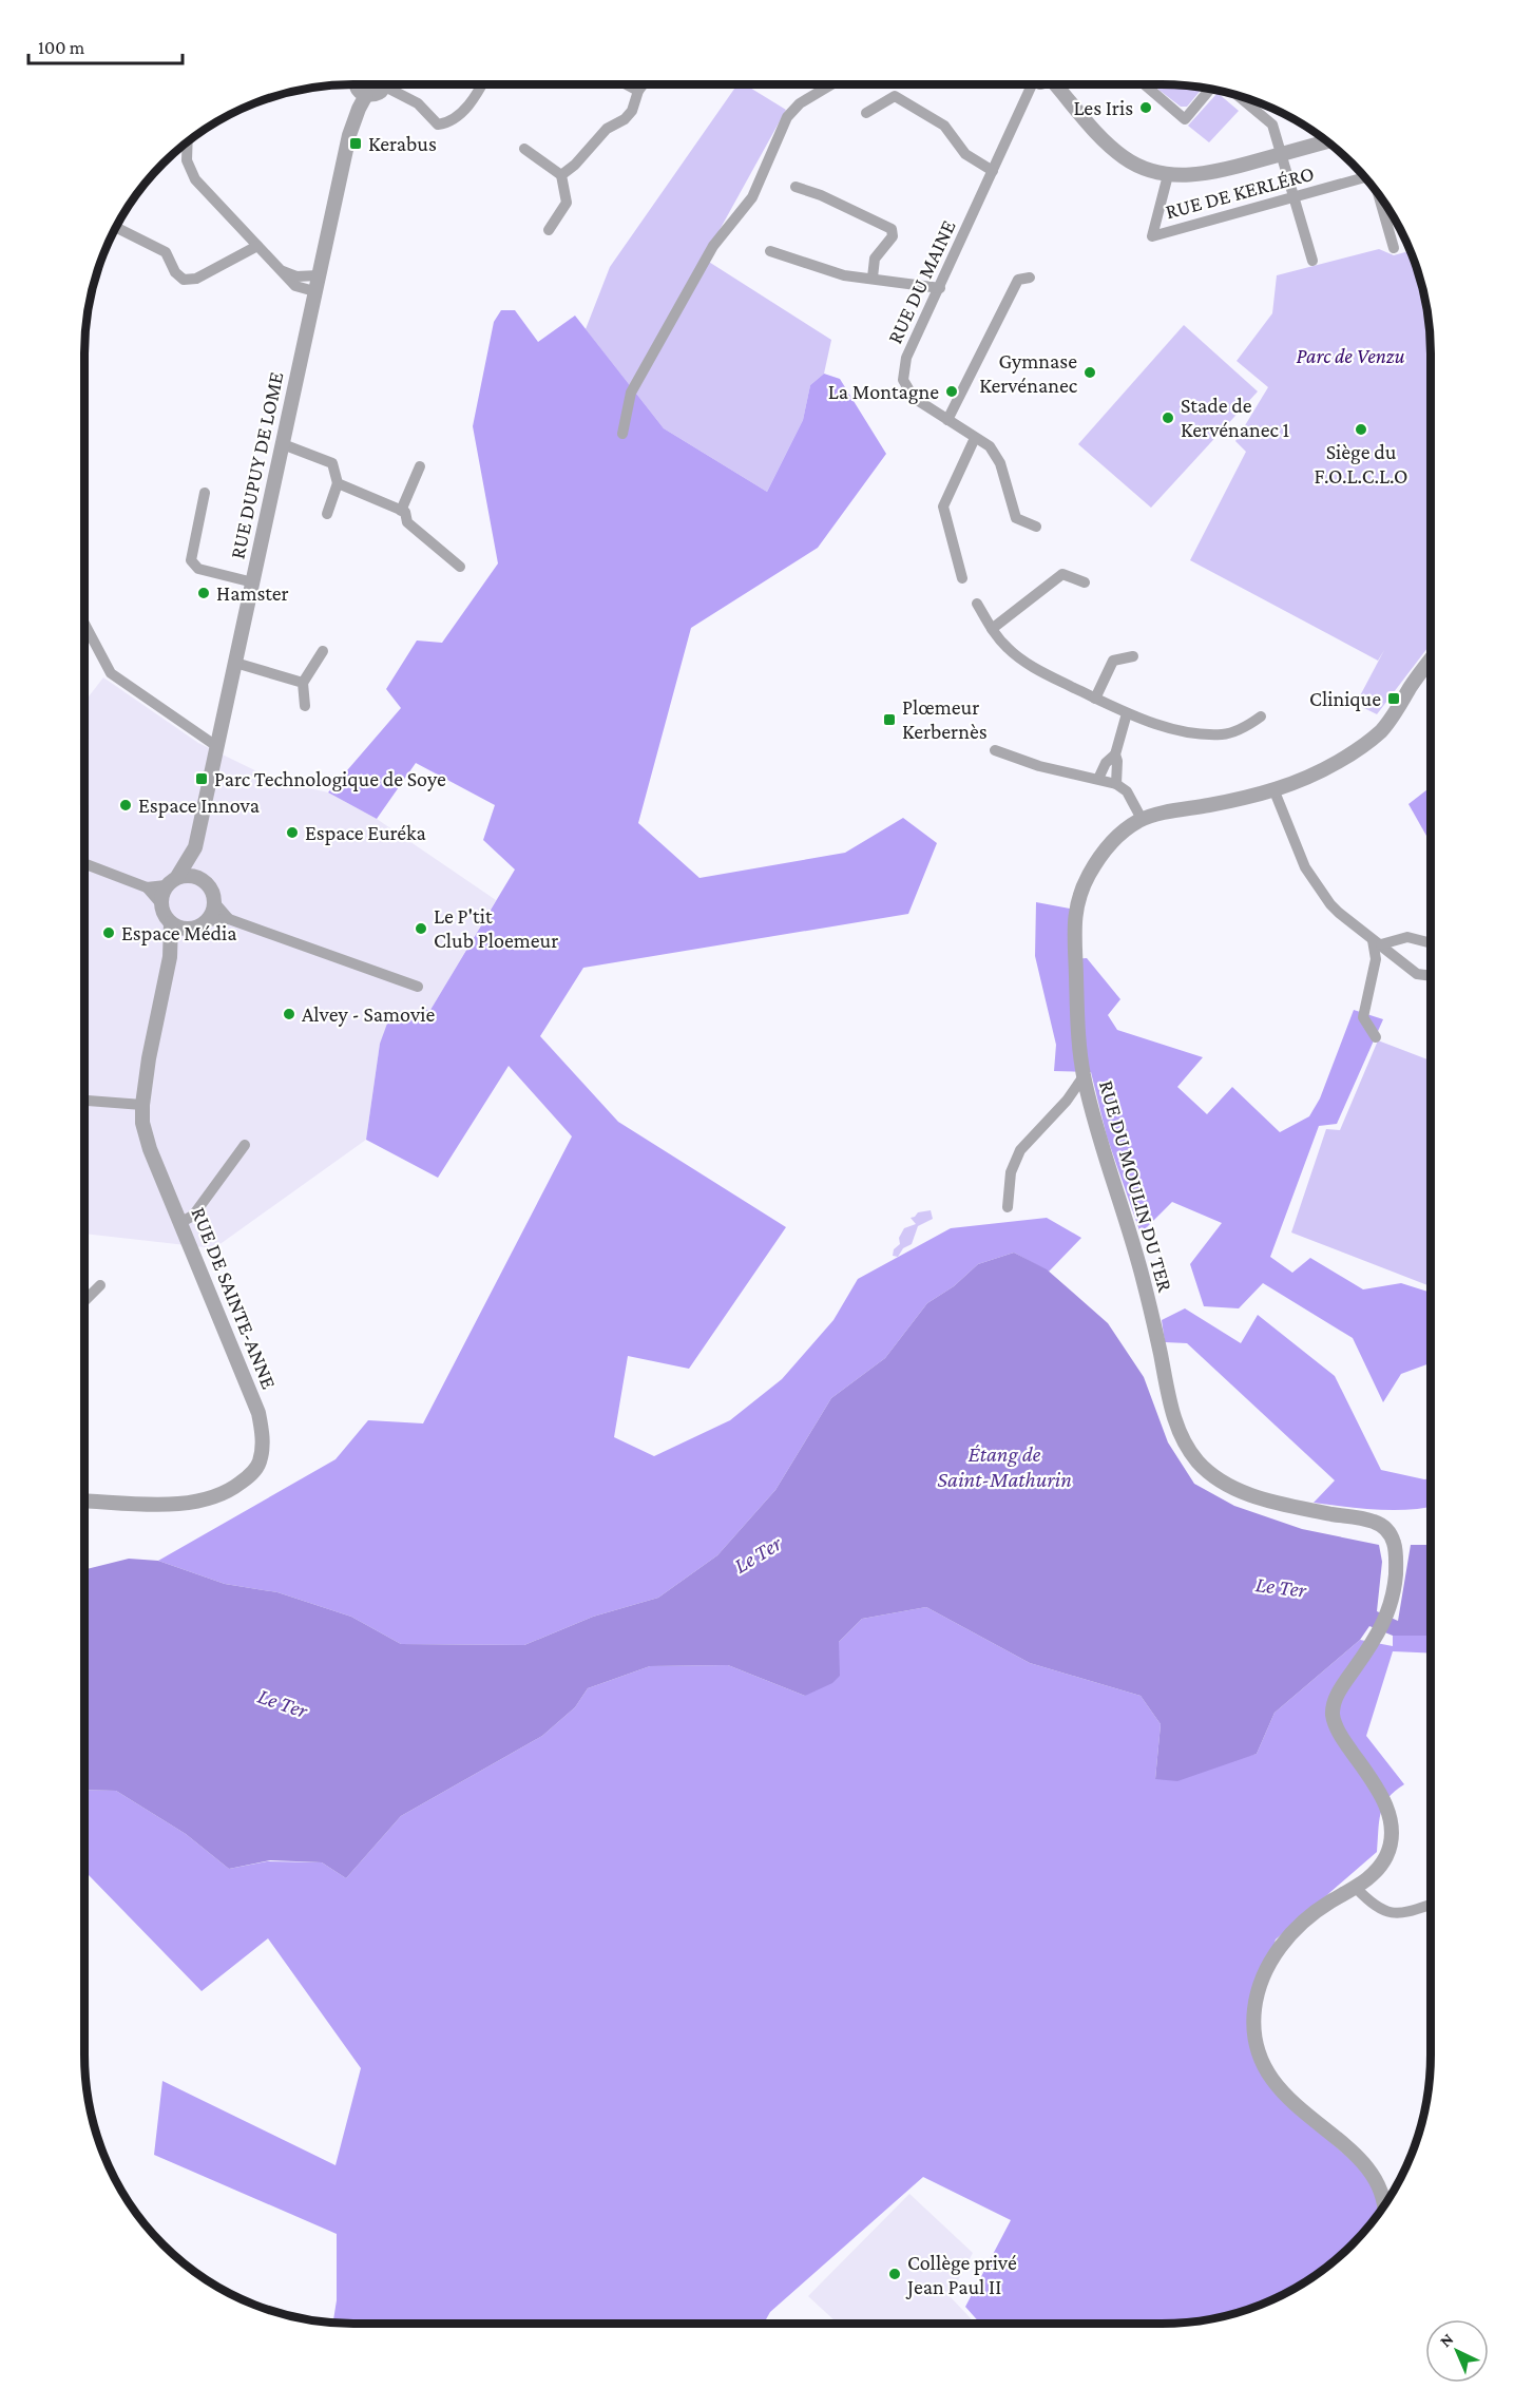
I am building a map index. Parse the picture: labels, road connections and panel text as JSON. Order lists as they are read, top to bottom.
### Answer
{
  "streets": {
    "street": [
      "RUE DE KERLÉRO",
      "RUE DU MAINE",
      "RUE DUPUY DE LOME",
      "RUE DU MOULIN DU TER",
      "RUE DE SAINTE-ANNE"
    ]
  },
  "crossings": [
    ["RUE DUPUY DE LOME", "RUE DE SAINTE-ANNE"]
  ],
  "water": ["Étang de Saint-Mathurin", "Le Ter"],
  "parks": ["Parc de Venzu"],
  "places": {
    "other": [
      "Les Iris",
      "Gymnase Kervénanec",
      "La Montagne",
      "Stade de Kervénanec 1",
      "Siège du F.O.L.C.L.O",
      "Hamster",
      "Espace Innova",
      "Espace Euréka",
      "Le P'tit Club Ploemeur",
      "Espace Média",
      "Alvey - Samovie",
      "Collège privé Jean Paul II"
    ],
    "transit": [
      "Kerabus",
      "Clinique",
      "Plœmeur Kerbernès",
      "Parc Technologique de Soye"
    ]
  },
  "scale_bar": "100 m",
  "north": "top left"
}
